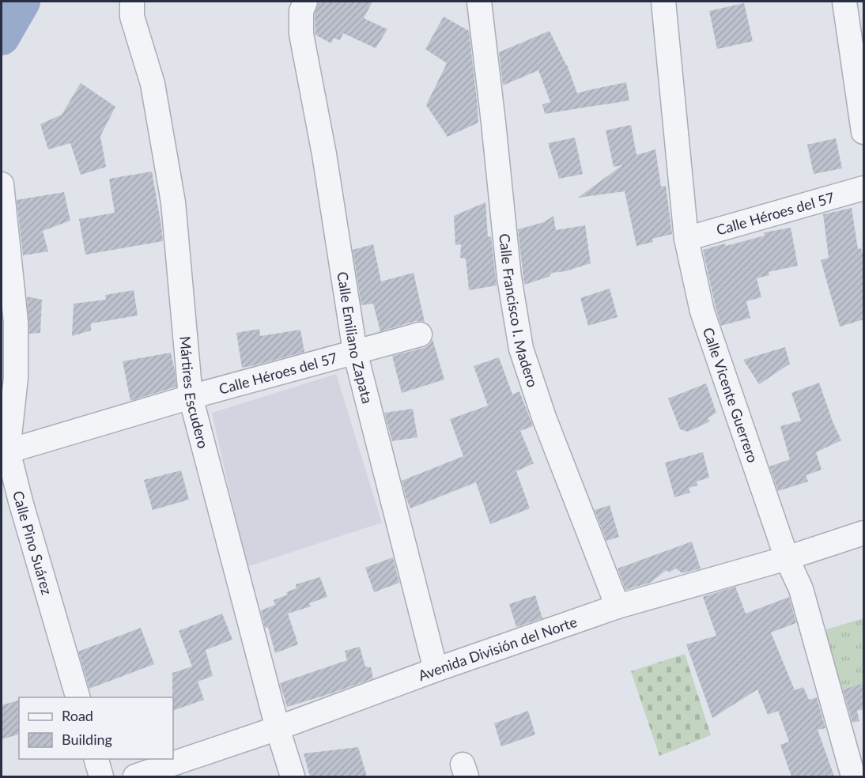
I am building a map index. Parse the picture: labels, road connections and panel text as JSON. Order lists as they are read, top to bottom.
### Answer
{
  "streets": {
    "street": [
      "Calle Héroes del 57",
      "Calle Francisco I. Madero",
      "Calle Emiliano Zapata",
      "Mártires Escudero",
      "Calle Vicente Guerrero",
      "Calle Pino Suárez",
      "Avenida División del Norte"
    ]
  },
  "crossings": [
    ["Calle Héroes del 57", "Calle Emiliano Zapata"],
    ["Calle Héroes del 57", "Mártires Escudero"],
    ["Calle Héroes del 57", "Calle Vicente Guerrero"],
    ["Calle Héroes del 57", "Calle Pino Suárez"],
    ["Calle Francisco I. Madero", "Avenida División del Norte"],
    ["Calle Emiliano Zapata", "Avenida División del Norte"],
    ["Mártires Escudero", "Avenida División del Norte"],
    ["Calle Vicente Guerrero", "Avenida División del Norte"]
  ],
  "legend": ["Road", "Building"]
}
